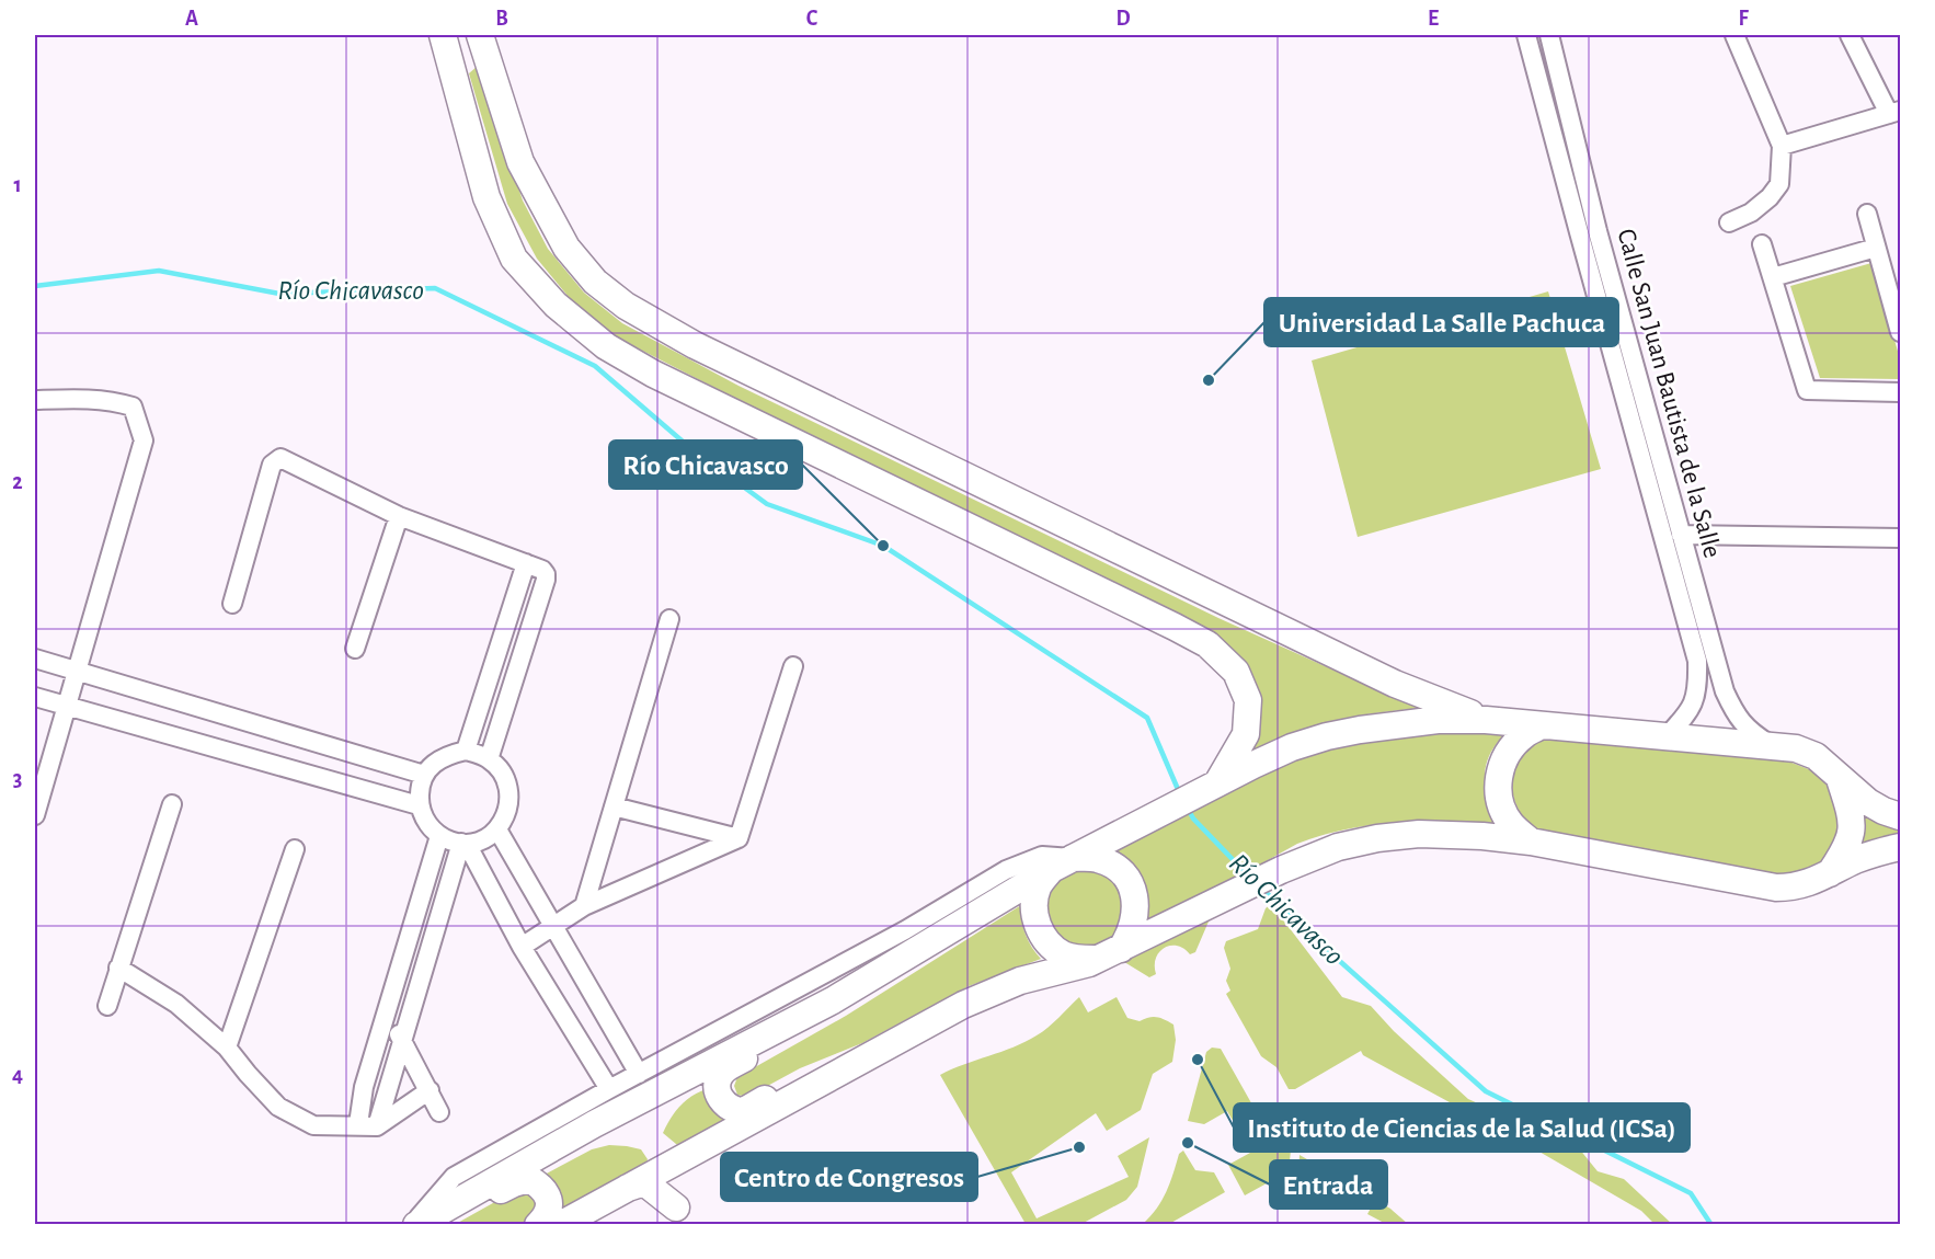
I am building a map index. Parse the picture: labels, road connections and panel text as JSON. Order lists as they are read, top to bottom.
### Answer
{
  "streets": {
    "street": ["Calle San Juan Bautista de la Salle"]
  },
  "water": ["Río Chicavasco"],
  "places": [
    "Universidad La Salle Pachuca",
    "Río Chicavasco",
    "Instituto de Ciencias de la Salud (ICSa)",
    "Entrada",
    "Centro de Congresos"
  ],
  "grid": {
    "columns": [
      "A",
      "B",
      "C",
      "D",
      "E",
      "F"
    ],
    "rows": [
      "1",
      "2",
      "3",
      "4"
    ]
  }
}
